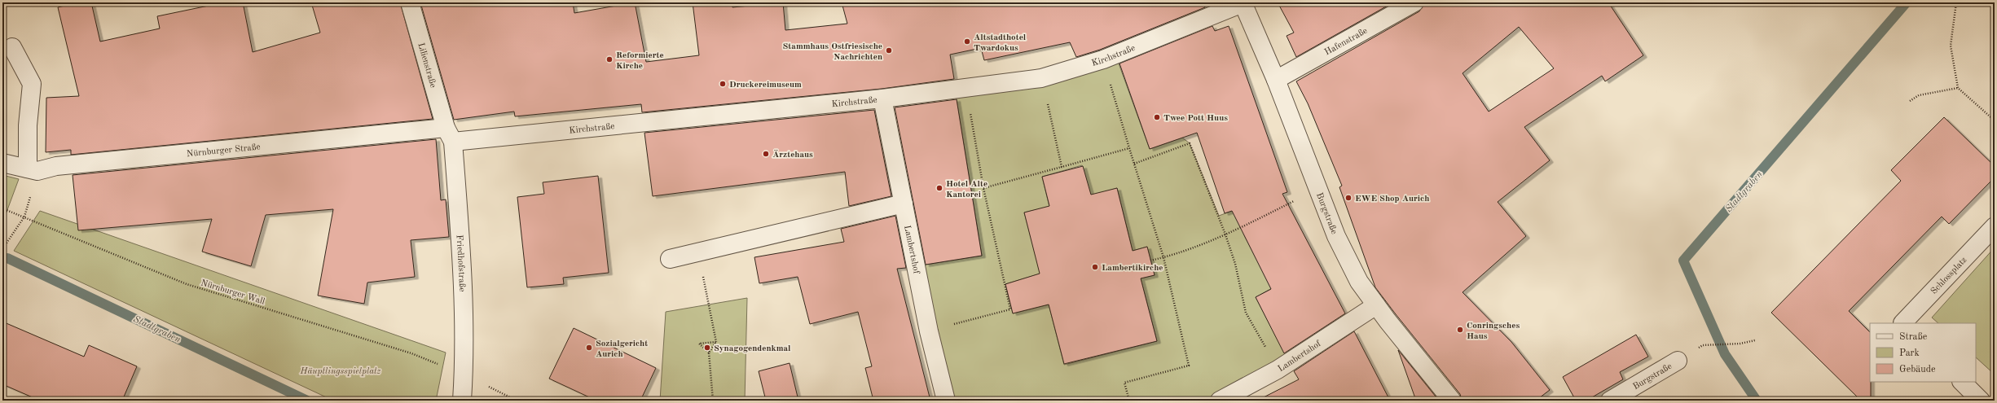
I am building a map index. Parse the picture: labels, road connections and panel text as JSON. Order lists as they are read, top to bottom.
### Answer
{
  "streets": {
    "street": [
      "Hafenstraße",
      "Kirchstraße",
      "Lilienstraße",
      "Nürnburger Straße",
      "Burgstraße",
      "Lambertshof",
      "Friedhofstraße",
      "Schlossplatz"
    ],
    "path": ["Nürnburger Wall"]
  },
  "crossings": [
    ["Hafenstraße", "Burgstraße"],
    ["Kirchstraße", "Lilienstraße"],
    ["Kirchstraße", "Nürnburger Straße"],
    ["Kirchstraße", "Burgstraße"],
    ["Kirchstraße", "Lambertshof"],
    ["Kirchstraße", "Friedhofstraße"],
    ["Lilienstraße", "Nürnburger Straße"],
    ["Lilienstraße", "Friedhofstraße"],
    ["Nürnburger Straße", "Friedhofstraße"],
    ["Burgstraße", "Lambertshof"],
    ["Friedhofstraße", "Nürnburger Wall"]
  ],
  "water": ["Stadtgraben"],
  "parks": ["Häuptlingsspielplatz"],
  "places": [
    "Altstadthotel Twardokus",
    "Stammhaus Ostfriesische Nachrichten",
    "Reformierte Kirche",
    "Druckereimuseum",
    "Twee Pott Huus",
    "Ärztehaus",
    "Hotel Alte Kantorei",
    "EWE Shop Aurich",
    "Lambertikirche",
    "Conringsches Haus",
    "Sozialgericht Aurich",
    "Synagogendenkmal"
  ],
  "legend": ["Straße", "Park", "Gebäude"]
}
